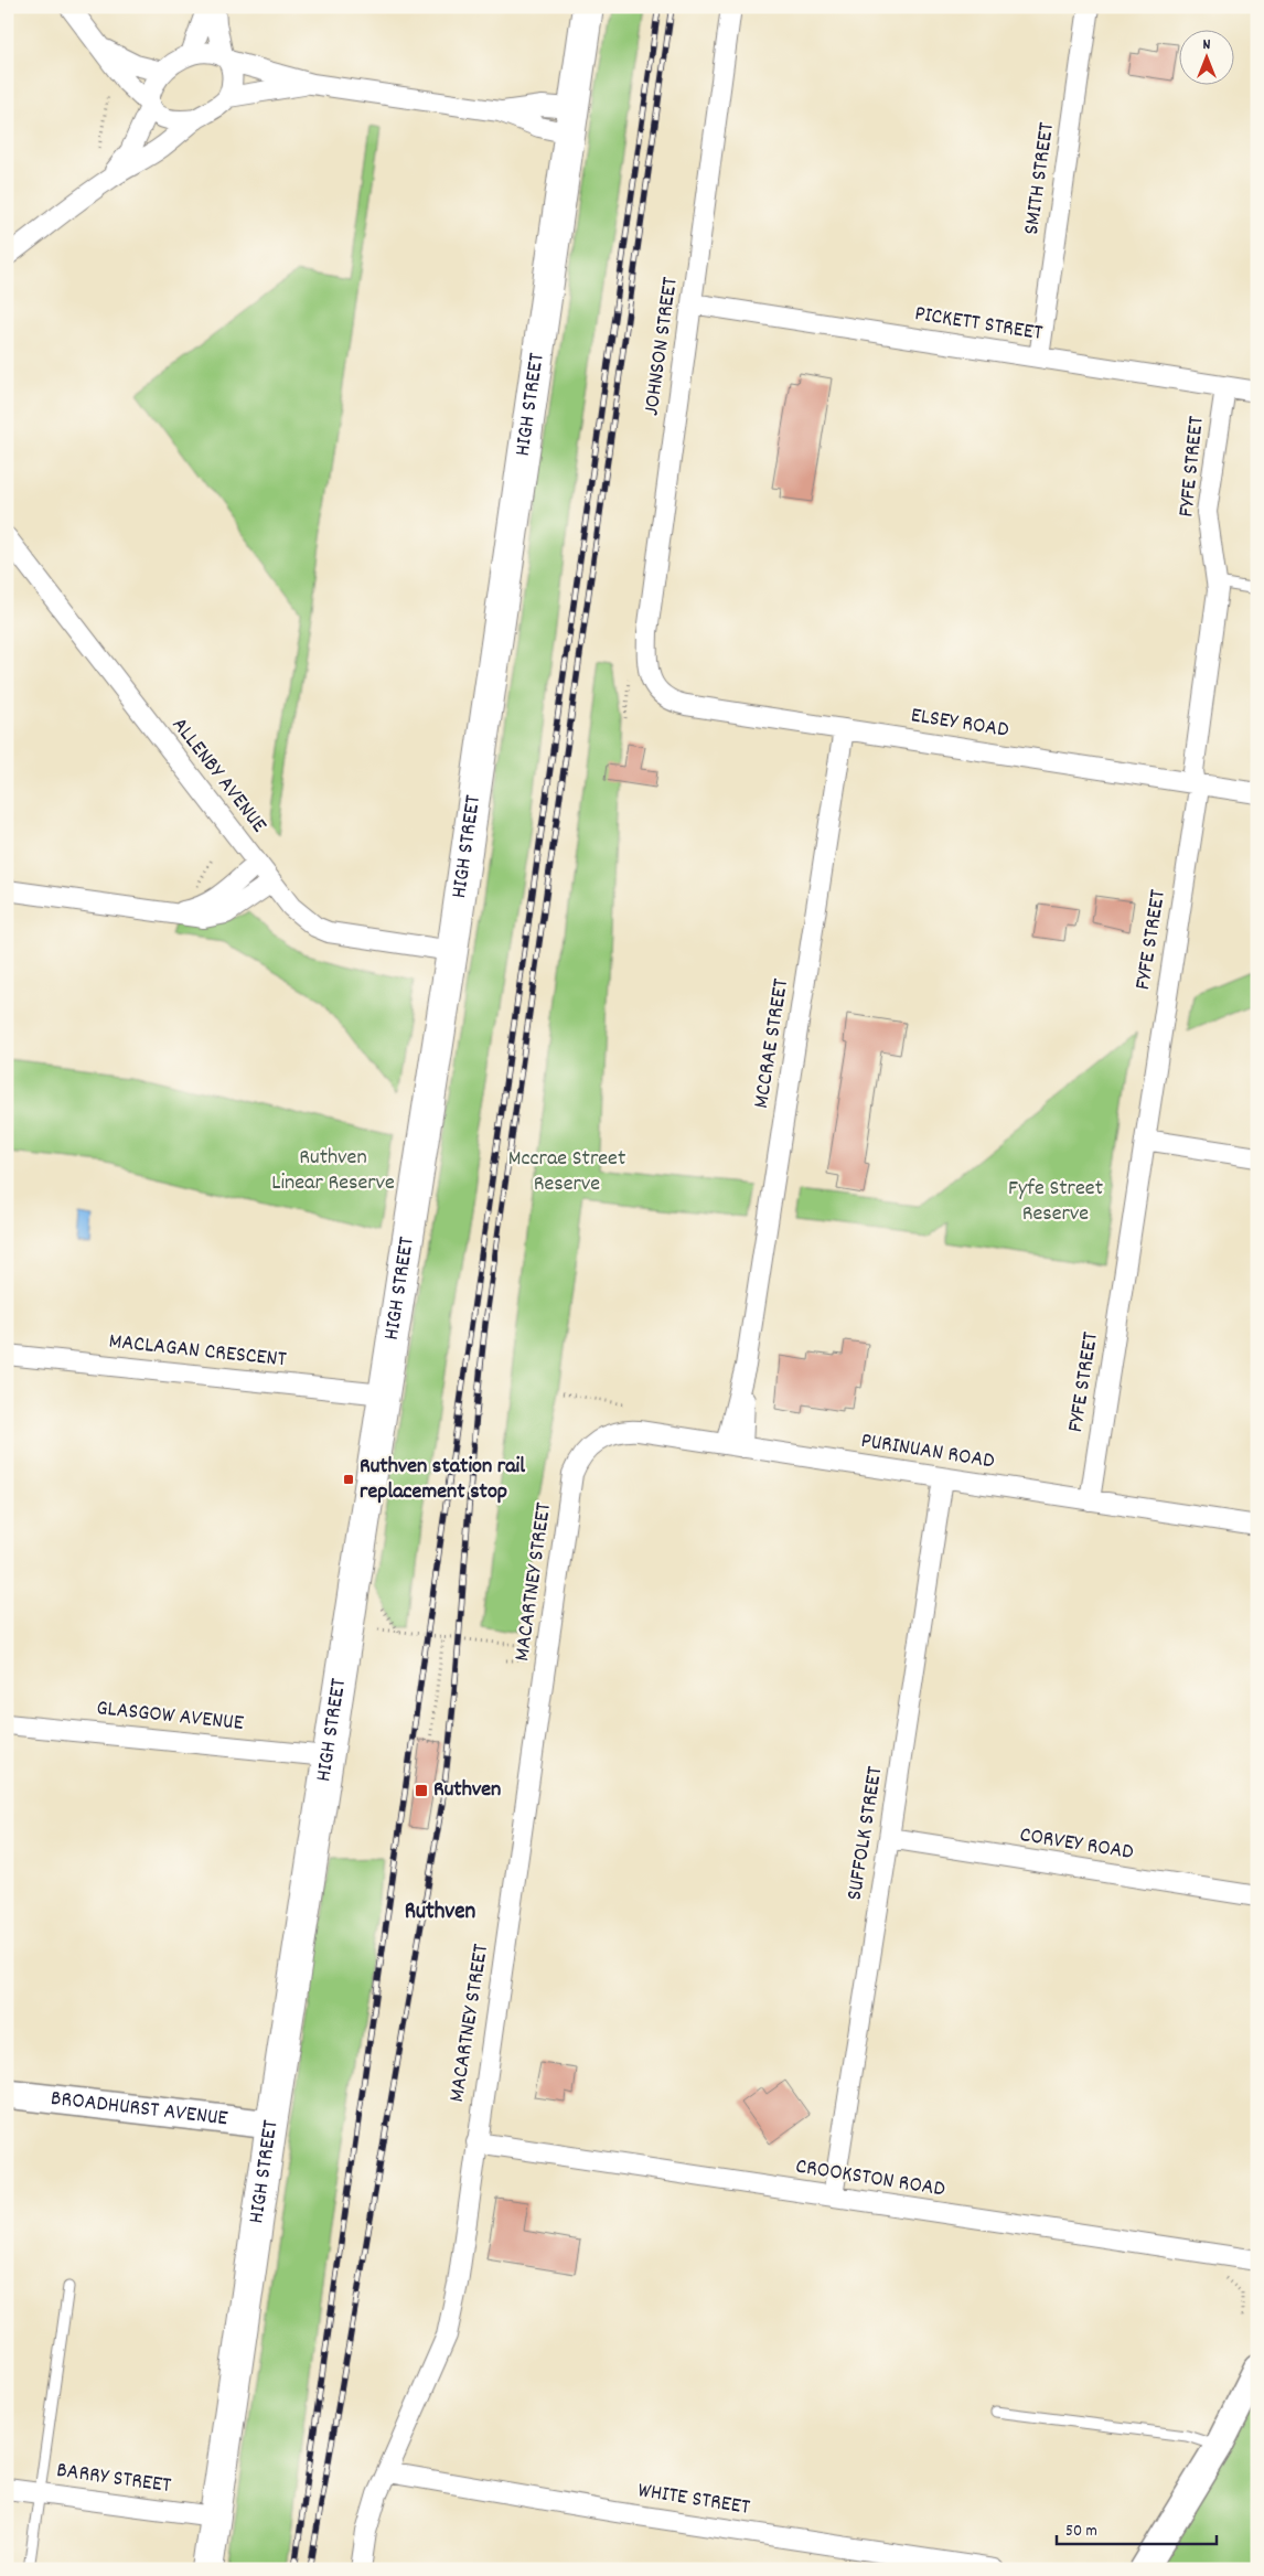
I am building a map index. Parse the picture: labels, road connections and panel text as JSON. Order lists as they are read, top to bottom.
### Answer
{
  "streets": {
    "main road": ["HIGH STREET"],
    "street": [
      "SMITH STREET",
      "PICKETT STREET",
      "JOHNSON STREET",
      "FYFE STREET",
      "ELSEY ROAD",
      "ALLENBY AVENUE",
      "MCCRAE STREET",
      "MACLAGAN CRESCENT",
      "PURINUAN ROAD",
      "MACARTNEY STREET",
      "GLASGOW AVENUE",
      "SUFFOLK STREET",
      "CORVEY ROAD",
      "BROADHURST AVENUE",
      "CROOKSTON ROAD",
      "BARRY STREET",
      "WHITE STREET"
    ]
  },
  "crossings": [
    ["SMITH STREET", "PICKETT STREET"],
    ["PICKETT STREET", "JOHNSON STREET"],
    ["PICKETT STREET", "FYFE STREET"],
    ["JOHNSON STREET", "ELSEY ROAD"],
    ["HIGH STREET", "ALLENBY AVENUE"],
    ["HIGH STREET", "MACLAGAN CRESCENT"],
    ["HIGH STREET", "GLASGOW AVENUE"],
    ["HIGH STREET", "BROADHURST AVENUE"],
    ["HIGH STREET", "BARRY STREET"],
    ["FYFE STREET", "ELSEY ROAD"],
    ["FYFE STREET", "PURINUAN ROAD"],
    ["ELSEY ROAD", "MCCRAE STREET"],
    ["MCCRAE STREET", "PURINUAN ROAD"],
    ["PURINUAN ROAD", "MACARTNEY STREET"],
    ["PURINUAN ROAD", "SUFFOLK STREET"],
    ["MACARTNEY STREET", "CROOKSTON ROAD"],
    ["MACARTNEY STREET", "WHITE STREET"],
    ["SUFFOLK STREET", "CORVEY ROAD"],
    ["SUFFOLK STREET", "CROOKSTON ROAD"]
  ],
  "districts": ["Ruthven"],
  "parks": ["Ruthven Linear Reserve", "Mccrae Street Reserve", "Fyfe Street Reserve"],
  "places": {
    "transit": ["Ruthven station rail replacement stop", "Ruthven"]
  },
  "scale_bar": "50 m",
  "north": "top"
}
